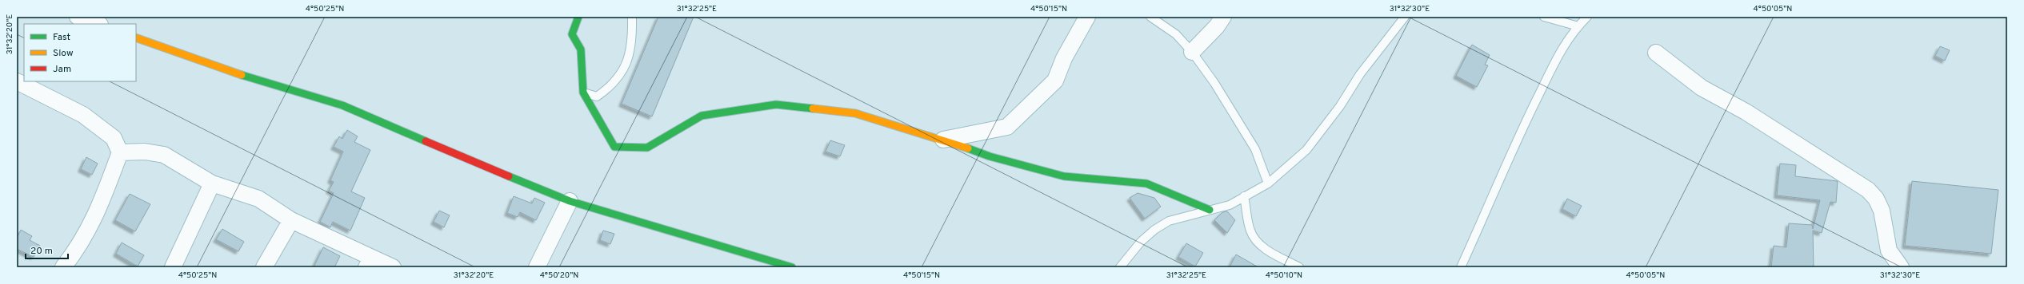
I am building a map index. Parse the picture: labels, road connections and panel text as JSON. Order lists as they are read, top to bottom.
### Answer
{
  "legend": ["Fast", "Slow", "Jam"],
  "scale_bar": "20 m",
  "coordinates": [
    "4°50'25\"N",
    "31°32'25\"E",
    "4°50'15\"N",
    "31°32'30\"E",
    "4°50'05\"N",
    "31°32'20\"E",
    "4°50'20\"N",
    "4°50'10\"N"
  ]
}
